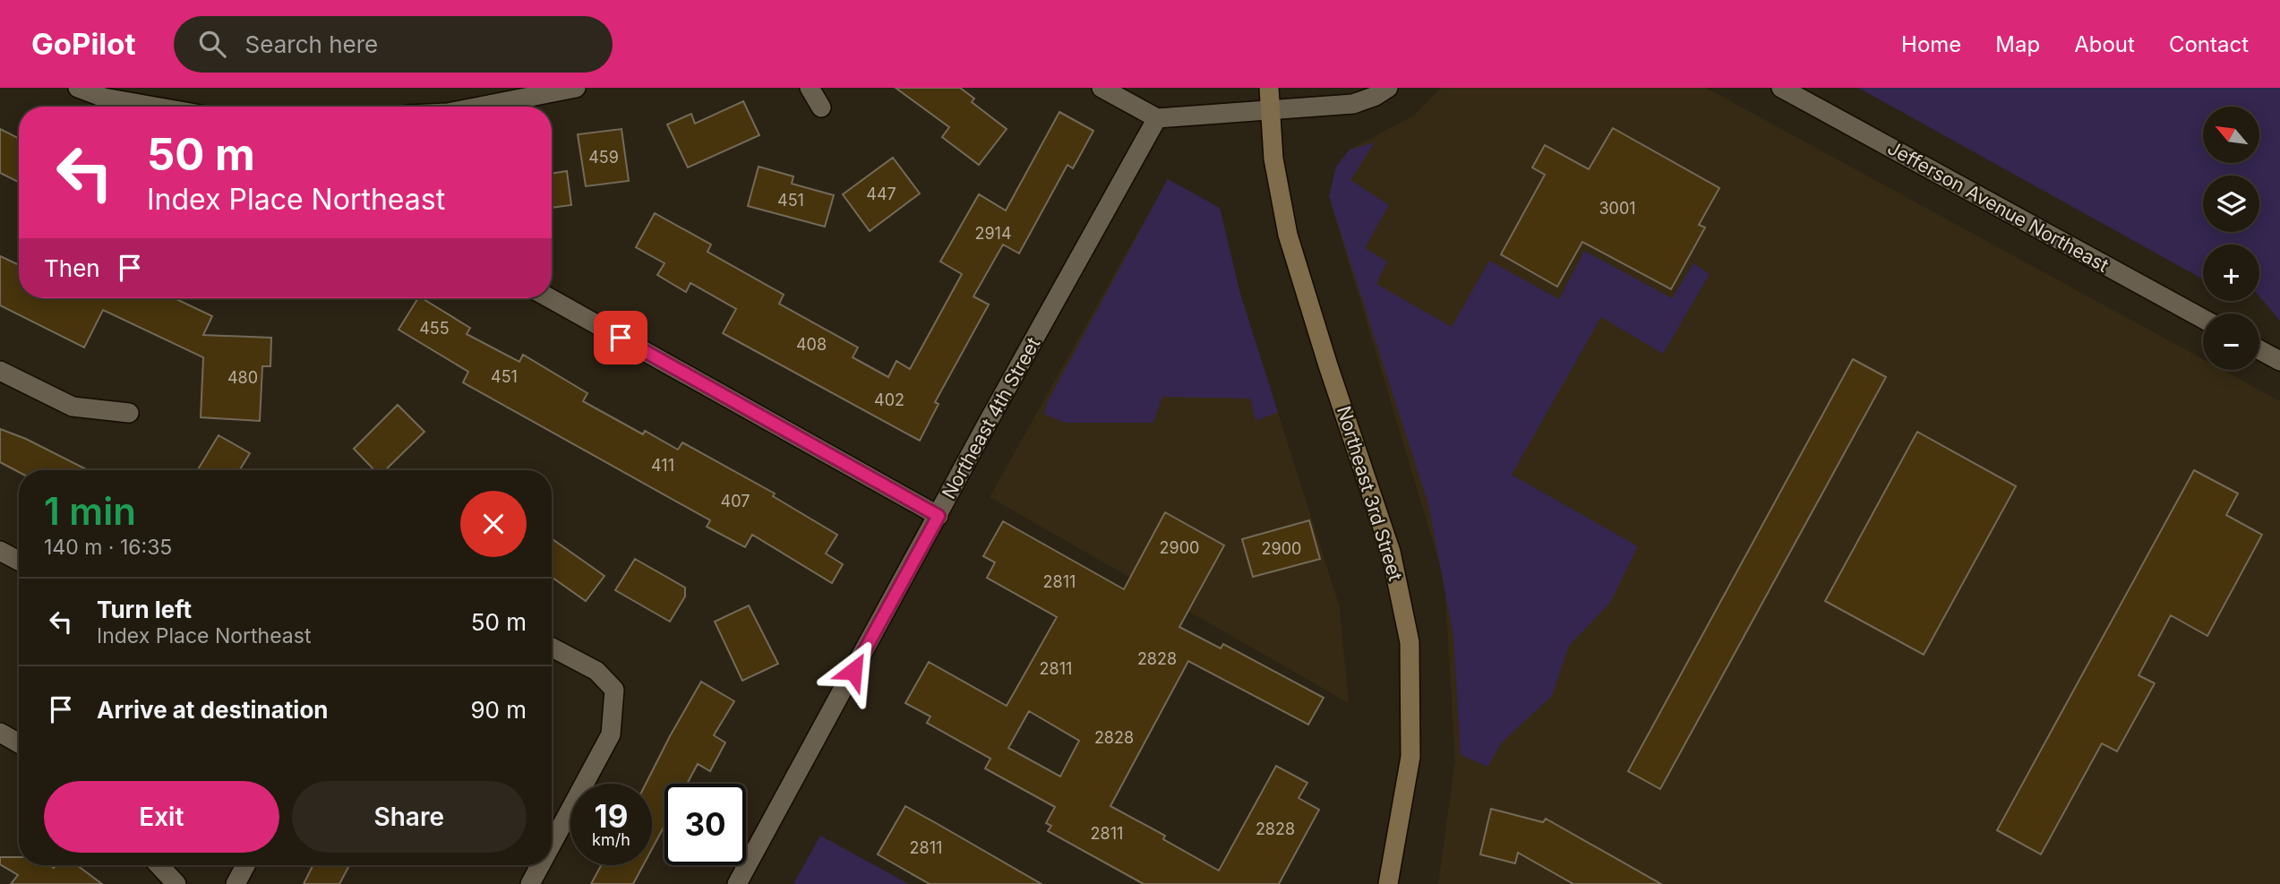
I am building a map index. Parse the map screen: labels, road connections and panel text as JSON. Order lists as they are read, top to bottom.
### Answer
{
  "streets": {
    "main road": ["Northeast 3rd Street"],
    "street": ["Jefferson Avenue Northeast", "Northeast 4th Street"]
  },
  "house_numbers": [
    "459",
    "447",
    "451",
    "3001",
    "2914",
    "455",
    "408",
    "451",
    "480",
    "402",
    "411",
    "407",
    "2900",
    "2900",
    "2811",
    "2828",
    "2811",
    "2828",
    "2828",
    "2811",
    "2811"
  ],
  "north": "top left",
  "page": {
    "header": "GoPilot",
    "search": "Search here",
    "nav": [
      "Home",
      "Map",
      "About",
      "Contact"
    ],
    "map_buttons": ["+", "−"],
    "turn": ["50 m", "Index Place Northeast"],
    "then": "Then",
    "heading": ["1 min", "140 m · 16:35"],
    "list": [
      {
        "name": "Turn left",
        "note": "Index Place Northeast",
        "value": "50 m"
      },
      {
        "name": "Arrive at destination",
        "value": "90 m"
      }
    ],
    "buttons": ["Exit", "Share"],
    "speed": "19 km/h",
    "limit": "30"
  }
}
